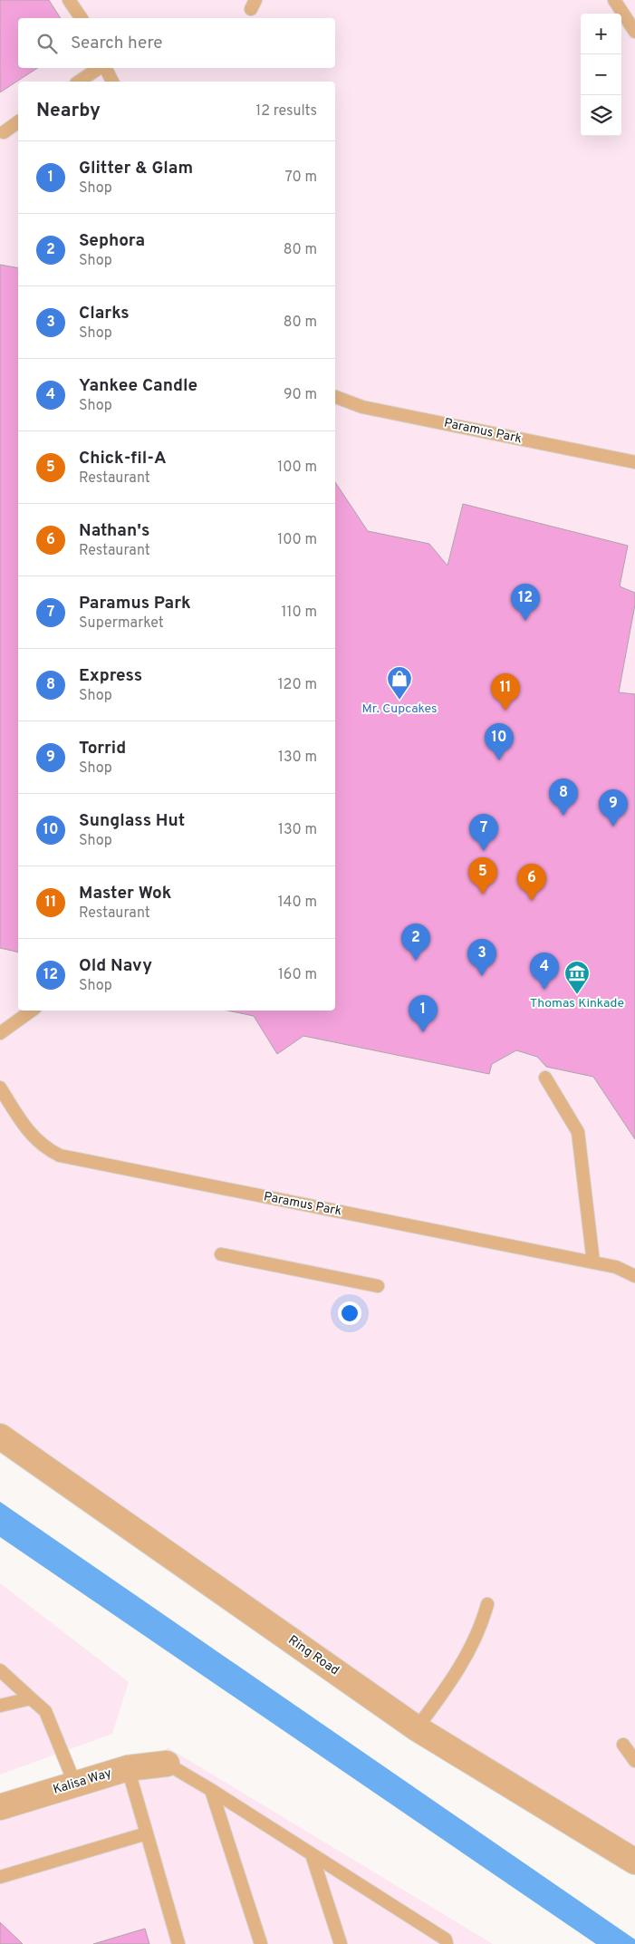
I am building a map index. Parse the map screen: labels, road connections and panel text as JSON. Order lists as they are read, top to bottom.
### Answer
{
  "streets": {
    "street": ["Ring Road", "Kalisa Way"],
    "lane": ["Paramus Park"]
  },
  "places": {
    "shop": ["Mr. Cupcakes"],
    "museum": ["Thomas Kinkade"]
  },
  "page": {
    "map_buttons": ["+", "−"],
    "search": "Search here",
    "heading": ["Nearby", "12 results"],
    "list": [
      {
        "mark": "1",
        "name": "Glitter & Glam",
        "note": "Shop",
        "value": "70 m"
      },
      {
        "mark": "2",
        "name": "Sephora",
        "note": "Shop",
        "value": "80 m"
      },
      {
        "mark": "3",
        "name": "Clarks",
        "note": "Shop",
        "value": "80 m"
      },
      {
        "mark": "4",
        "name": "Yankee Candle",
        "note": "Shop",
        "value": "90 m"
      },
      {
        "mark": "5",
        "name": "Chick-fil-A",
        "note": "Restaurant",
        "value": "100 m"
      },
      {
        "mark": "6",
        "name": "Nathan's",
        "note": "Restaurant",
        "value": "100 m"
      },
      {
        "mark": "7",
        "name": "Paramus Park",
        "note": "Supermarket",
        "value": "110 m"
      },
      {
        "mark": "8",
        "name": "Express",
        "note": "Shop",
        "value": "120 m"
      },
      {
        "mark": "9",
        "name": "Torrid",
        "note": "Shop",
        "value": "130 m"
      },
      {
        "mark": "10",
        "name": "Sunglass Hut",
        "note": "Shop",
        "value": "130 m"
      },
      {
        "mark": "11",
        "name": "Master Wok",
        "note": "Restaurant",
        "value": "140 m"
      },
      {
        "mark": "12",
        "name": "Old Navy",
        "note": "Shop",
        "value": "160 m"
      }
    ],
    "pins": [
      "12",
      "11",
      "10",
      "8",
      "9",
      "7",
      "5",
      "6",
      "2",
      "3",
      "4",
      "1"
    ]
  }
}
